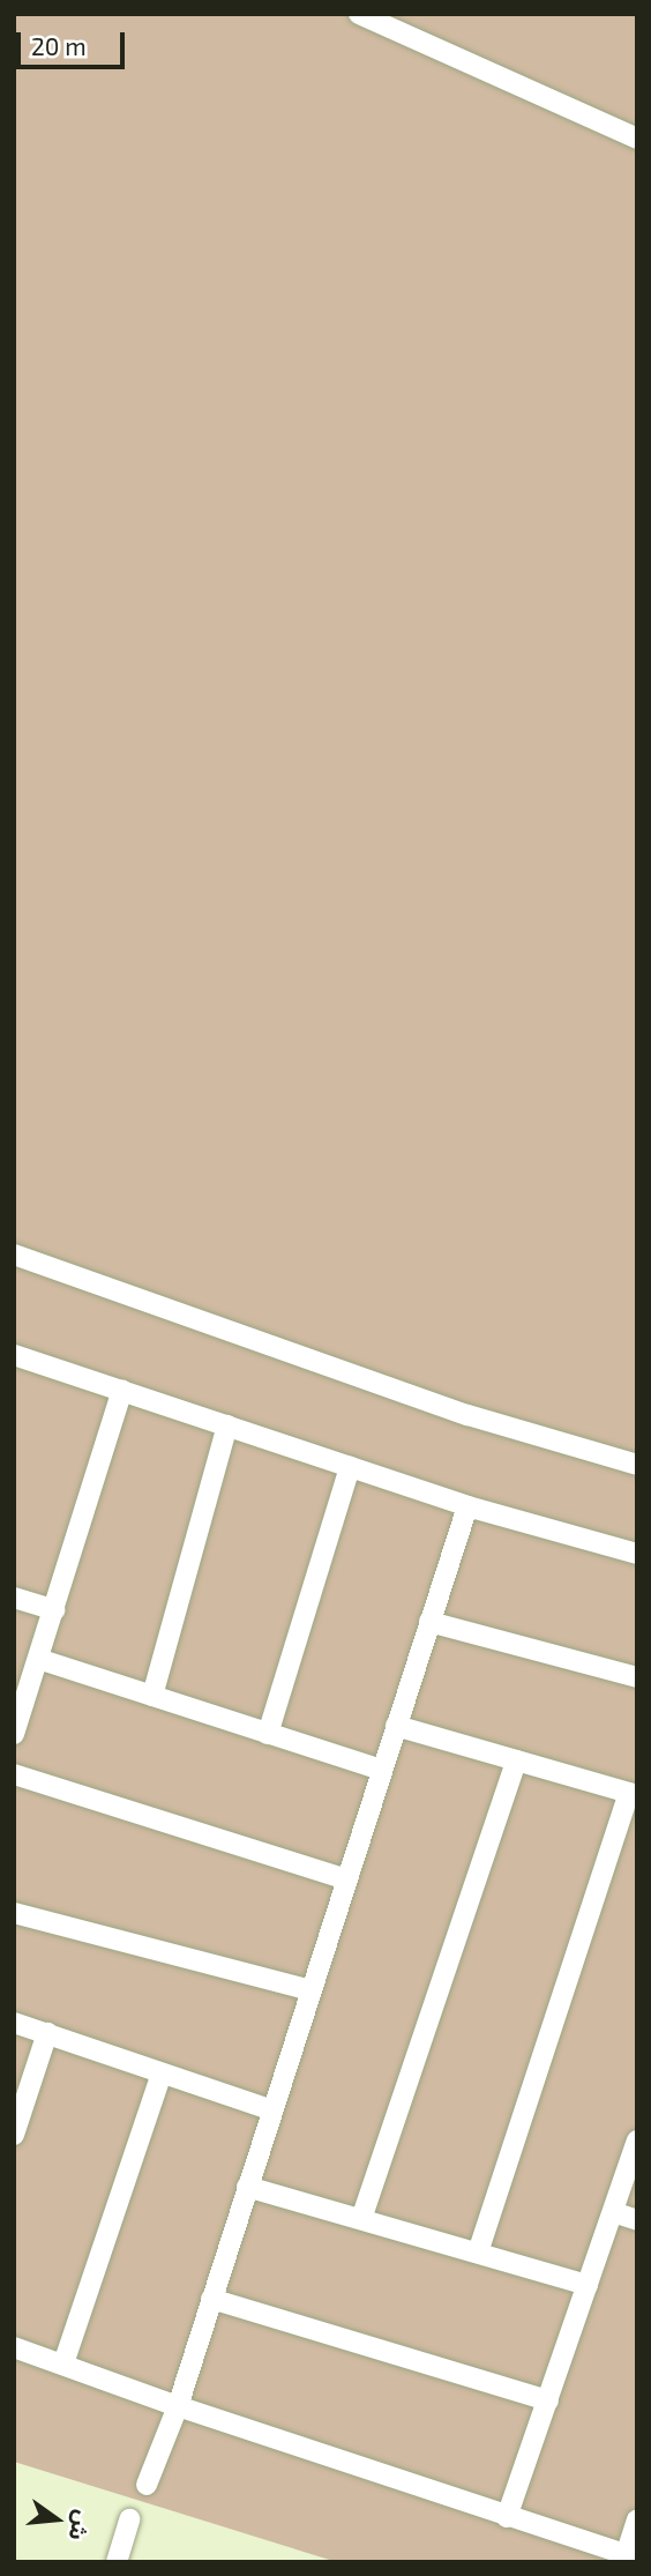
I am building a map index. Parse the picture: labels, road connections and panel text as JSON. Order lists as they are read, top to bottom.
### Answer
{
  "scale_bar": "20 m",
  "north": "right"
}
